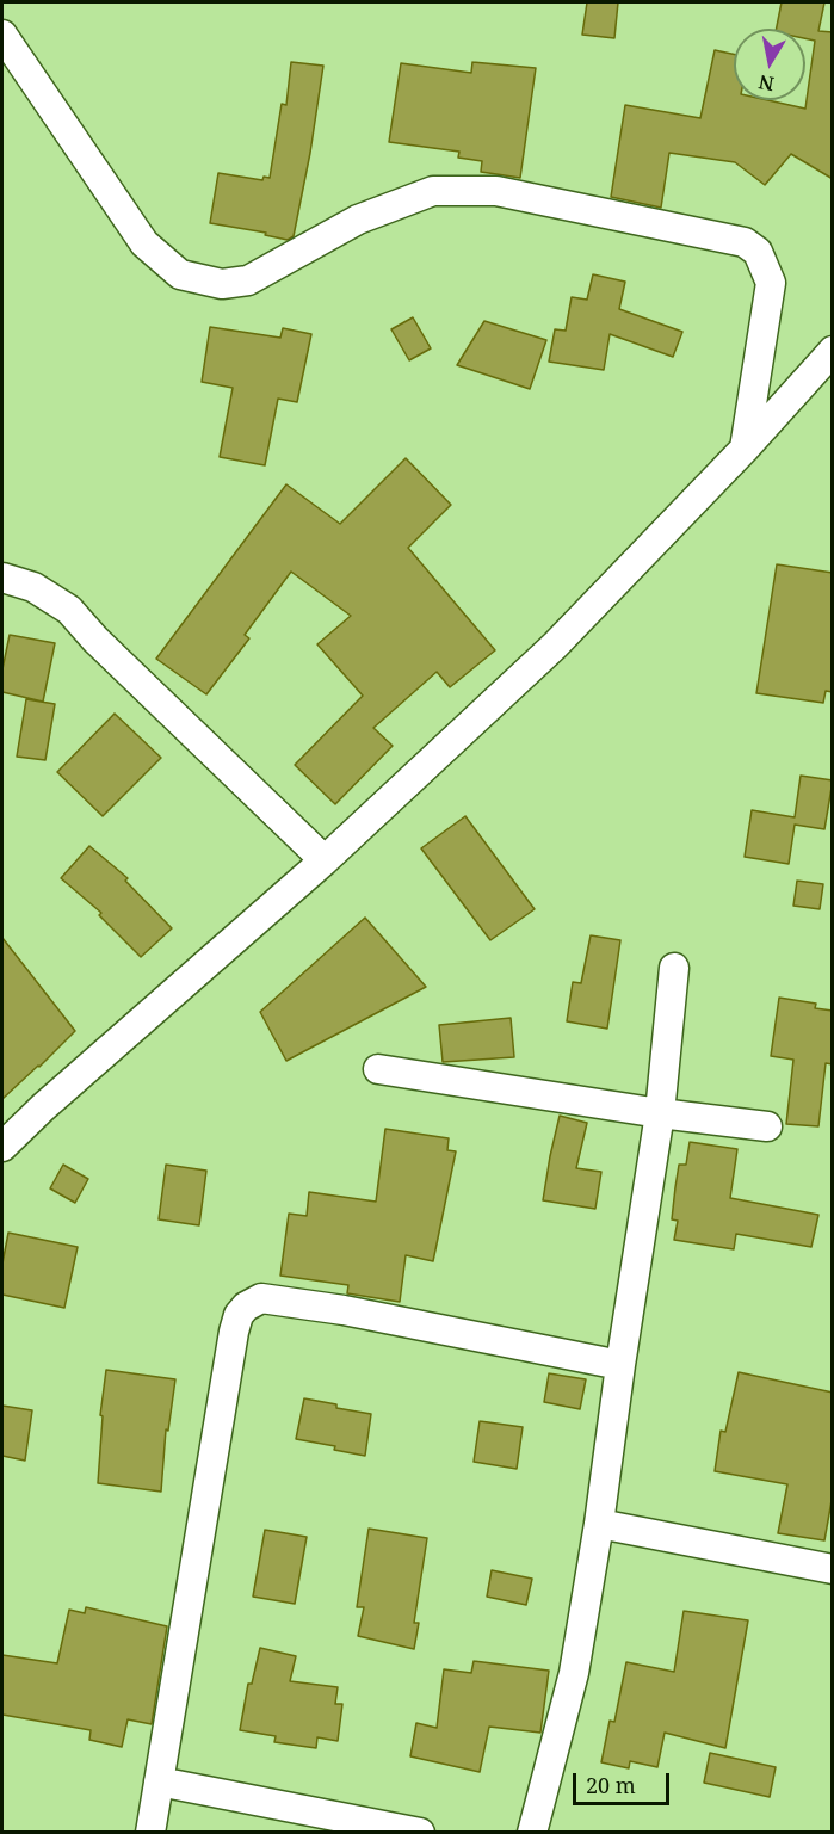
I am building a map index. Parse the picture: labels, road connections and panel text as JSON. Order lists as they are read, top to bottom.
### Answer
{
  "scale_bar": "20 m",
  "north": "bottom"
}
